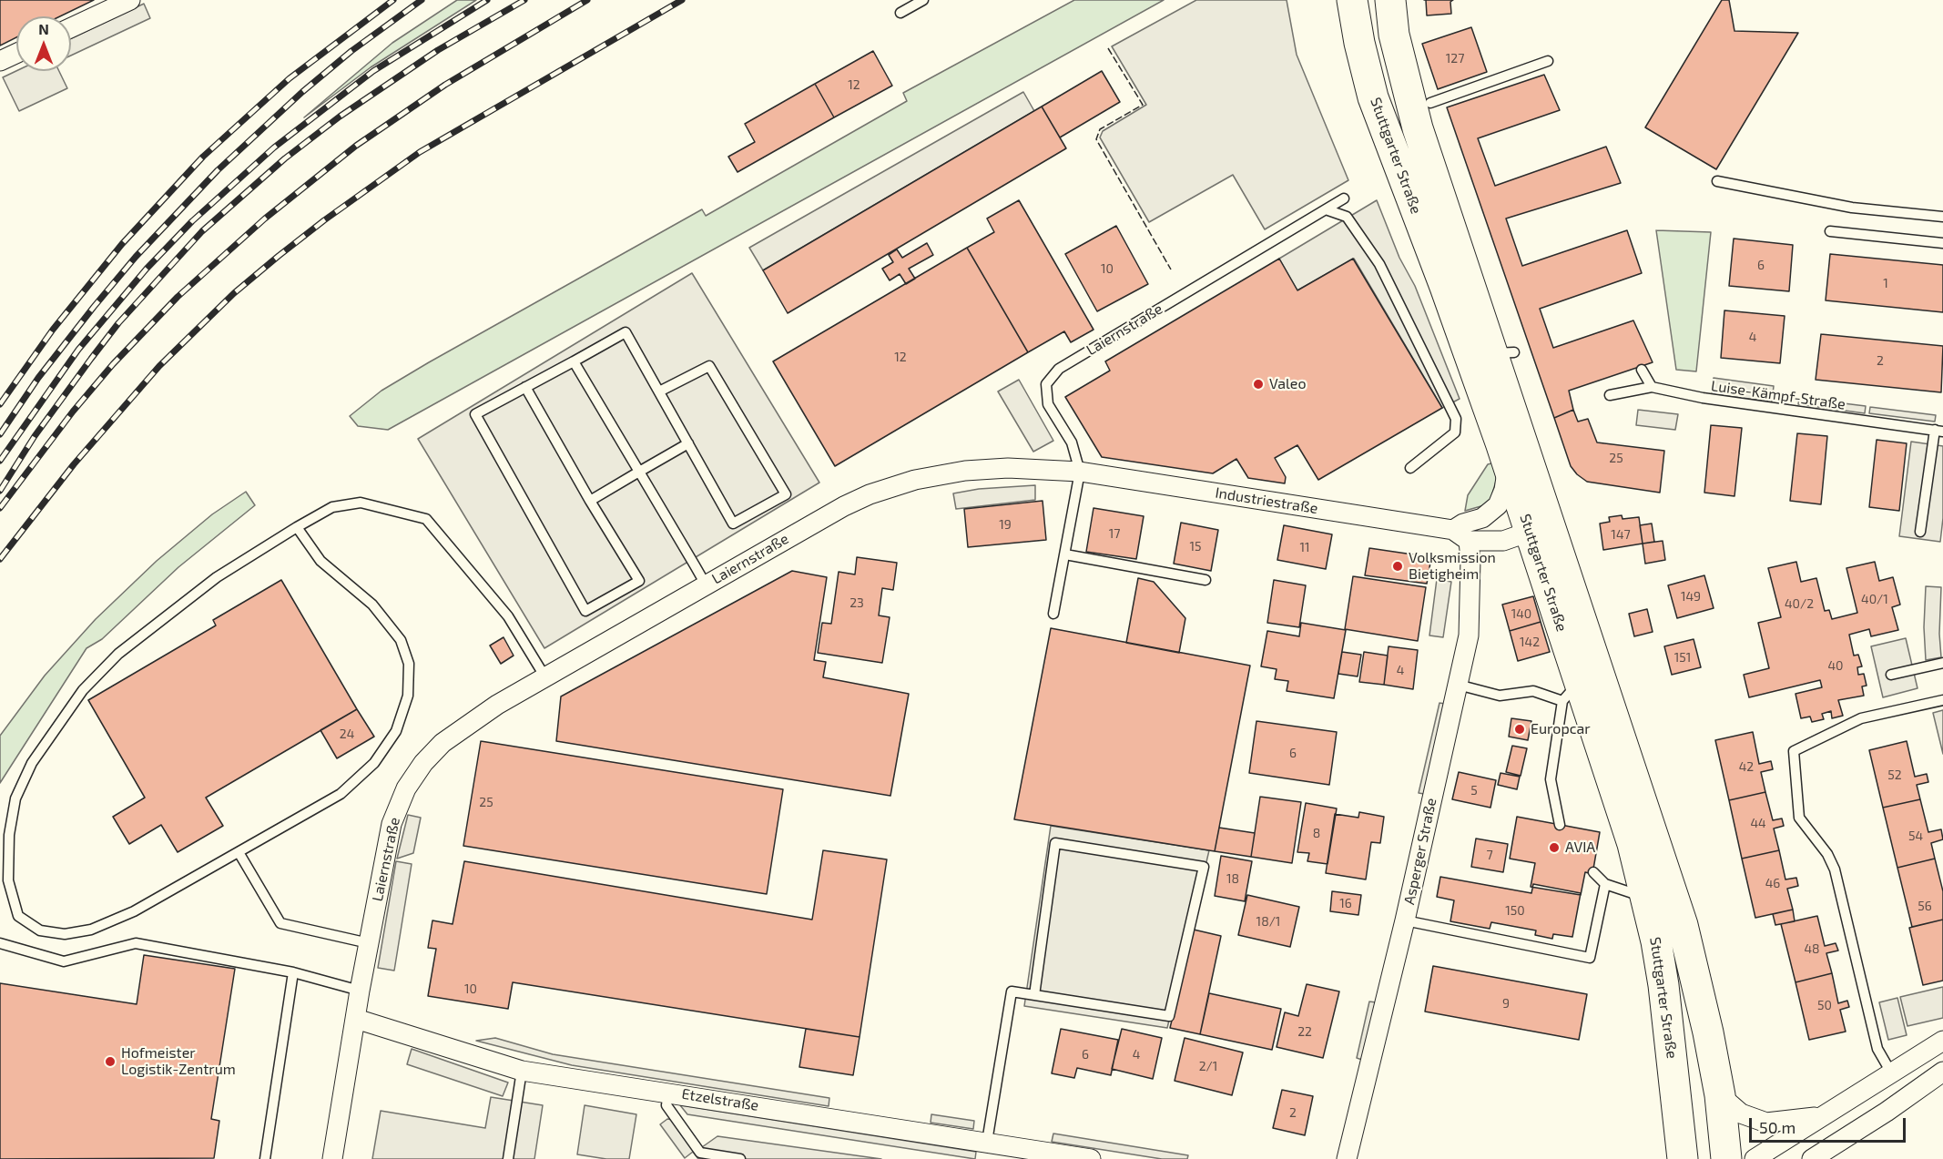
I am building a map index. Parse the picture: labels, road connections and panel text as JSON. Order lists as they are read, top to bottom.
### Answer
{
  "streets": {
    "main road": ["Stuttgarter Straße"],
    "street": [
      "Laiernstraße",
      "Industriestraße",
      "Asperger Straße",
      "Etzelstraße"
    ],
    "lane": ["Luise-Kämpf-Straße"]
  },
  "crossings": [
    ["Laiernstraße", "Industriestraße"],
    ["Laiernstraße", "Etzelstraße"],
    ["Industriestraße", "Asperger Straße"]
  ],
  "places": [
    "Valeo",
    "Volksmission Bietigheim",
    "Europcar",
    "AVIA",
    "Hofmeister Logistik-Zentrum"
  ],
  "house_numbers": [
    "127",
    "12",
    "6",
    "10",
    "1",
    "4",
    "12",
    "2",
    "25",
    "19",
    "17",
    "147",
    "15",
    "11",
    "149",
    "40/1",
    "23",
    "40/2",
    "140",
    "142",
    "151",
    "40",
    "4",
    "24",
    "6",
    "42",
    "52",
    "5",
    "25",
    "44",
    "8",
    "54",
    "7",
    "18",
    "46",
    "16",
    "56",
    "150",
    "18/1",
    "48",
    "10",
    "9",
    "50",
    "22",
    "6",
    "4",
    "2/1",
    "2"
  ],
  "scale_bar": "50 m",
  "north": "top"
}
